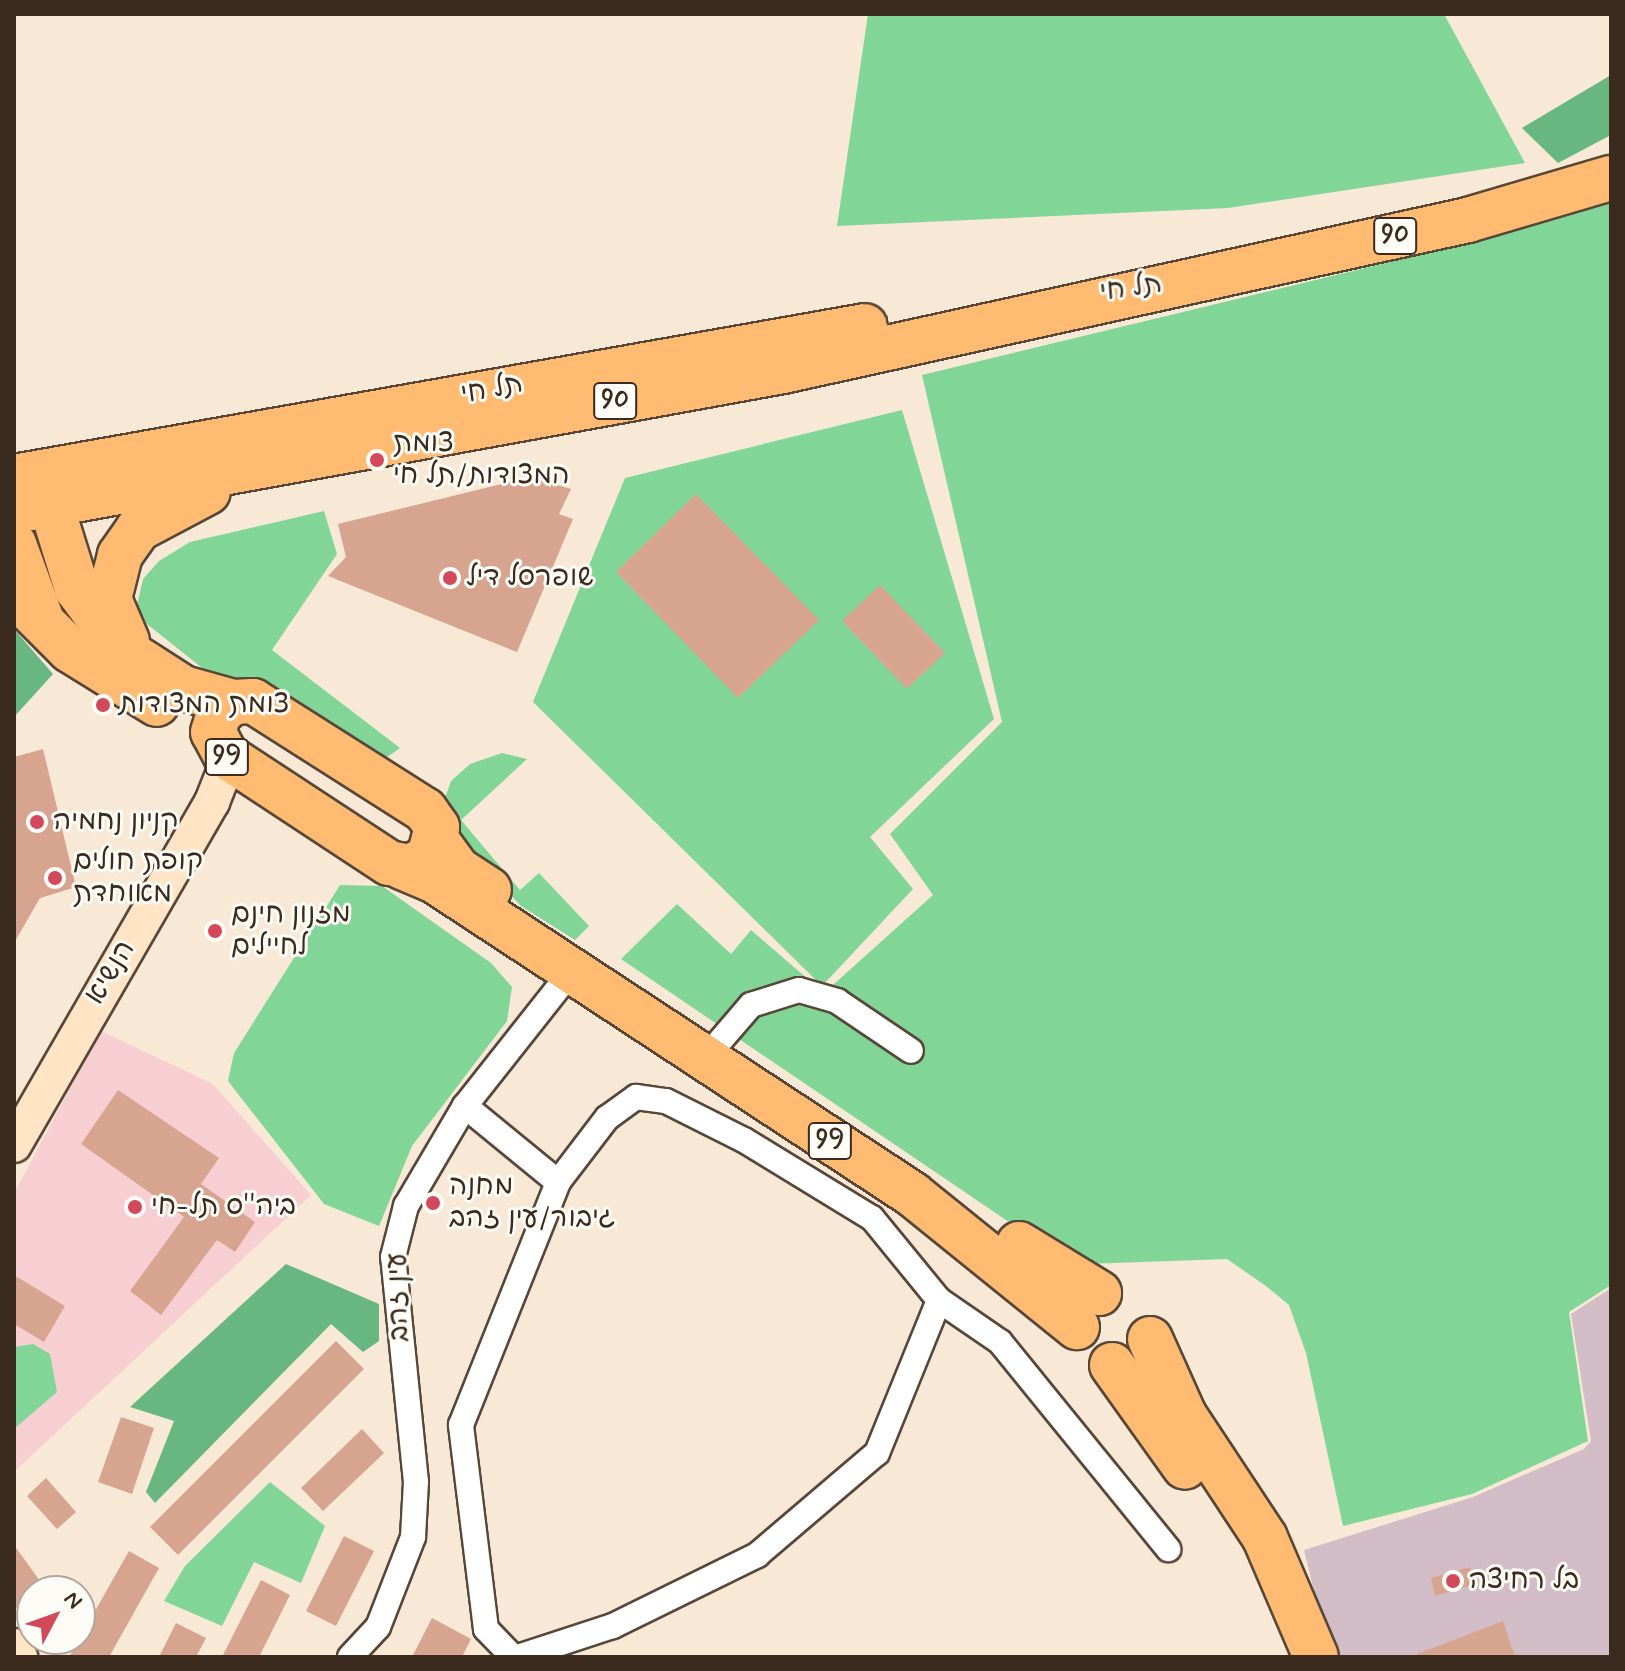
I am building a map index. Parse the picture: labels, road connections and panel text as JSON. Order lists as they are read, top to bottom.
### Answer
{
  "streets": {
    "highway": ["90", "תל חי", "99"],
    "street": ["הנשיא", "עין זהב"]
  },
  "crossings": [
    ["90", "תל חי"],
    ["תל חי", "99"],
    ["99", "הנשיא"],
    ["99", "עין זהב"]
  ],
  "places": [
    "צומת המצודות/תל חי",
    "שופרסל דיל",
    "צומת המצודות",
    "קניון נחמיה",
    "קופת חולים מאוחדת",
    "מזנון חינם לחיילים",
    "מחנה גיבור/עין זהב",
    "ביה''ס תל-חי",
    "בל רחיצה"
  ],
  "north": "top right"
}
